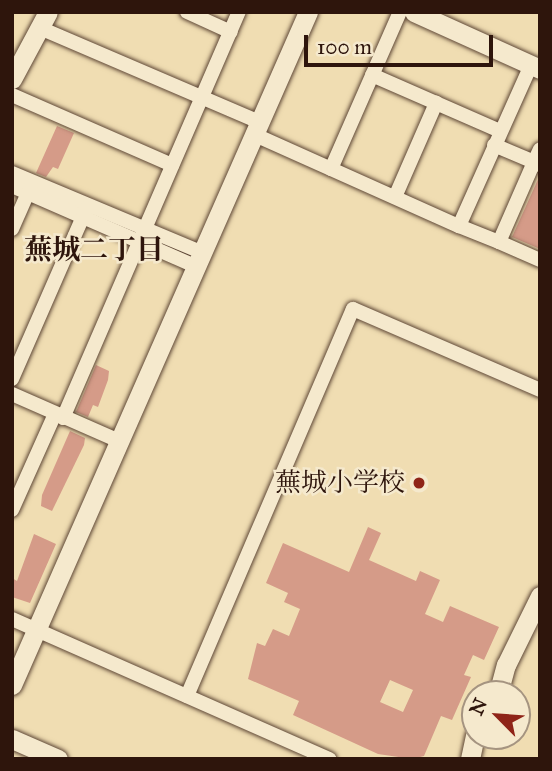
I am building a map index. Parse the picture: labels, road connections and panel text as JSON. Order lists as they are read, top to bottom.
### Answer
{
  "districts": ["蕪城二丁目"],
  "places": ["蕪城小学校"],
  "scale_bar": "100 m",
  "north": "top left"
}
